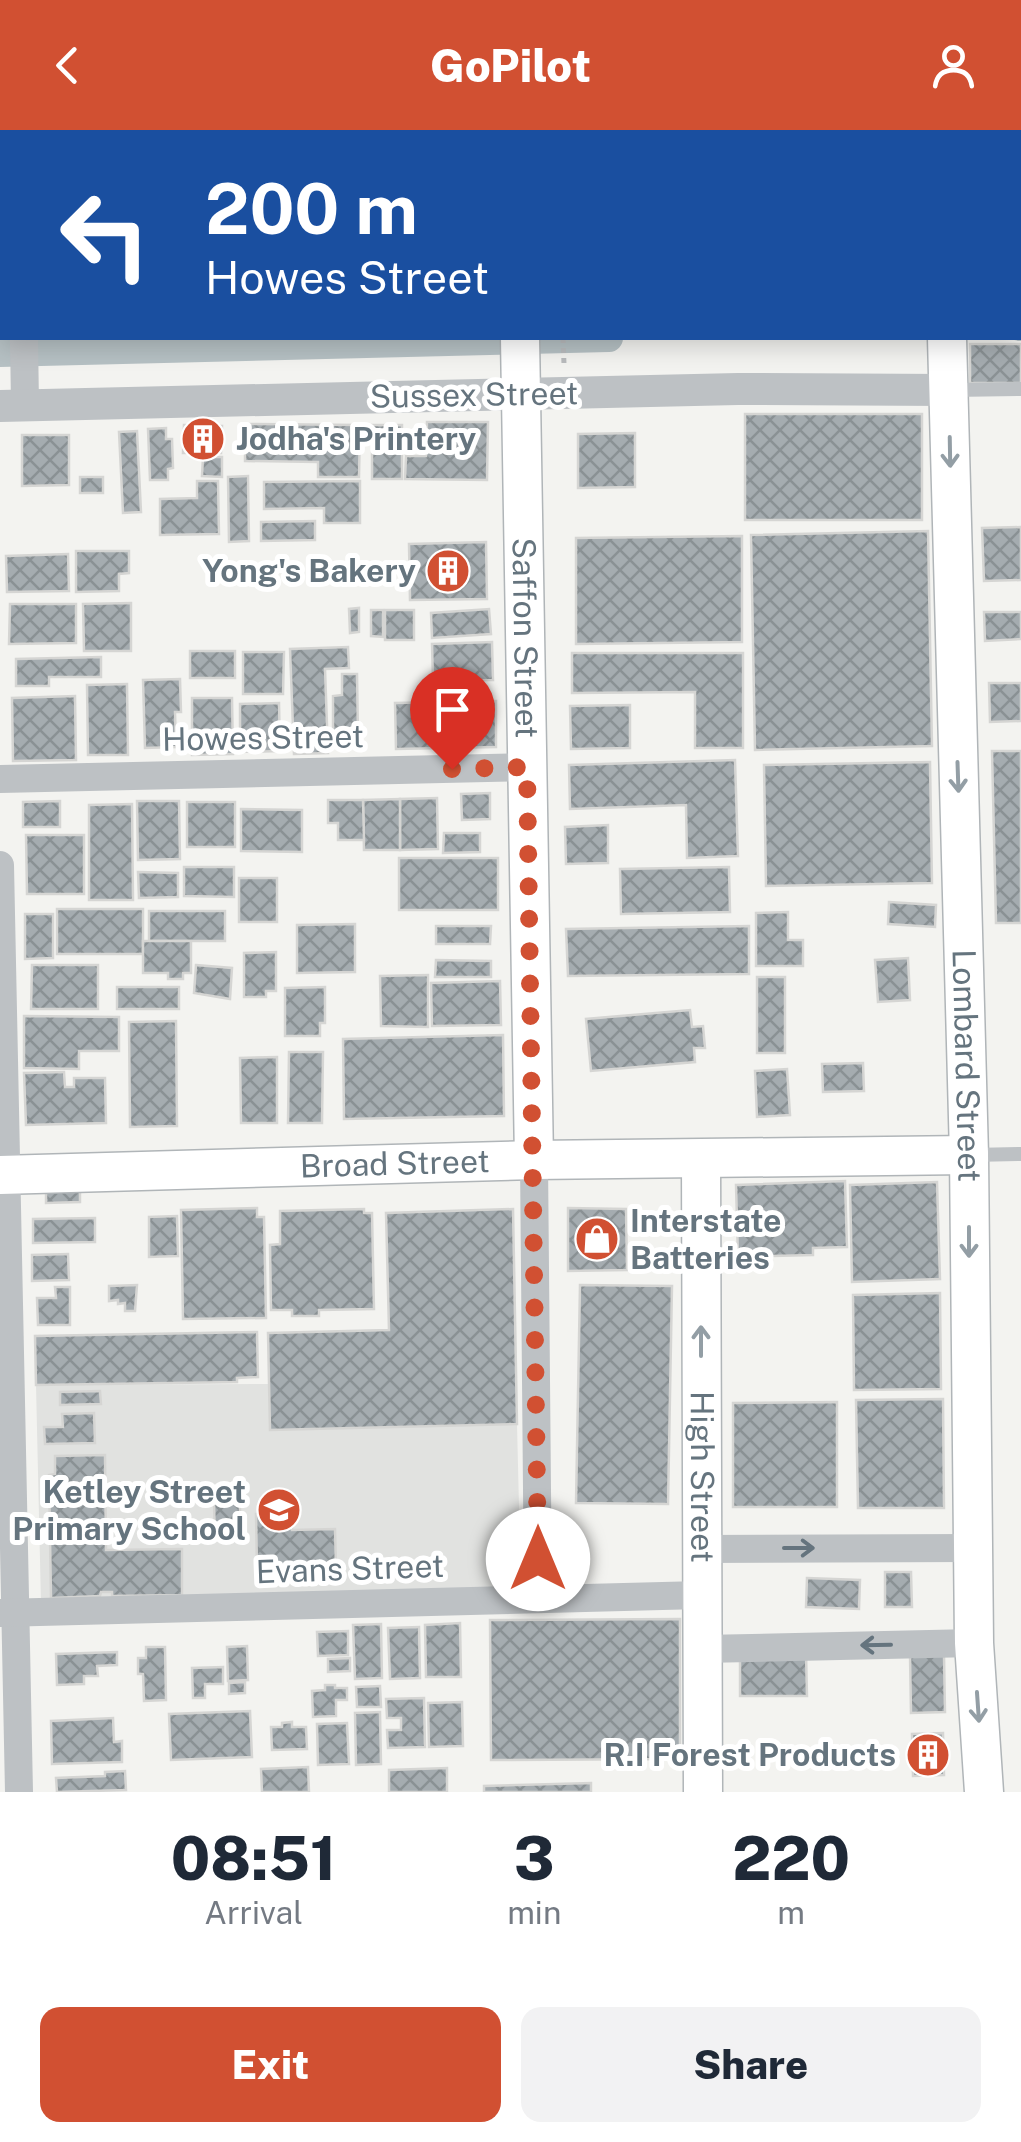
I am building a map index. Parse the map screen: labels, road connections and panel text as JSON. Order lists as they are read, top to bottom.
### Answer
{
  "streets": {
    "main road": [
      "Saffon Street",
      "Lombard Street",
      "Broad Street",
      "High Street"
    ],
    "street": ["Sussex Street", "Howes Street", "Evans Street"]
  },
  "crossings": [
    ["Sussex Street", "Saffon Street"],
    ["Sussex Street", "Lombard Street"],
    ["Saffon Street", "Howes Street"],
    ["Saffon Street", "Broad Street"],
    ["Saffon Street", "Evans Street"],
    ["Lombard Street", "Broad Street"],
    ["Broad Street", "High Street"],
    ["High Street", "Evans Street"]
  ],
  "one_way": ["Lombard Street", "High Street"],
  "places": {
    "building": ["Jodha's Printery", "Yong's Bakery", "R.I Forest Products"],
    "shop": ["Interstate Batteries"],
    "school or university": ["Ketley Street Primary School"]
  },
  "page": {
    "header": "GoPilot",
    "turn": ["200 m", "Howes Street"],
    "eta": [
      "08:51",
      "Arrival",
      "3",
      "min",
      "220",
      "m"
    ],
    "buttons": ["Exit", "Share"]
  }
}
